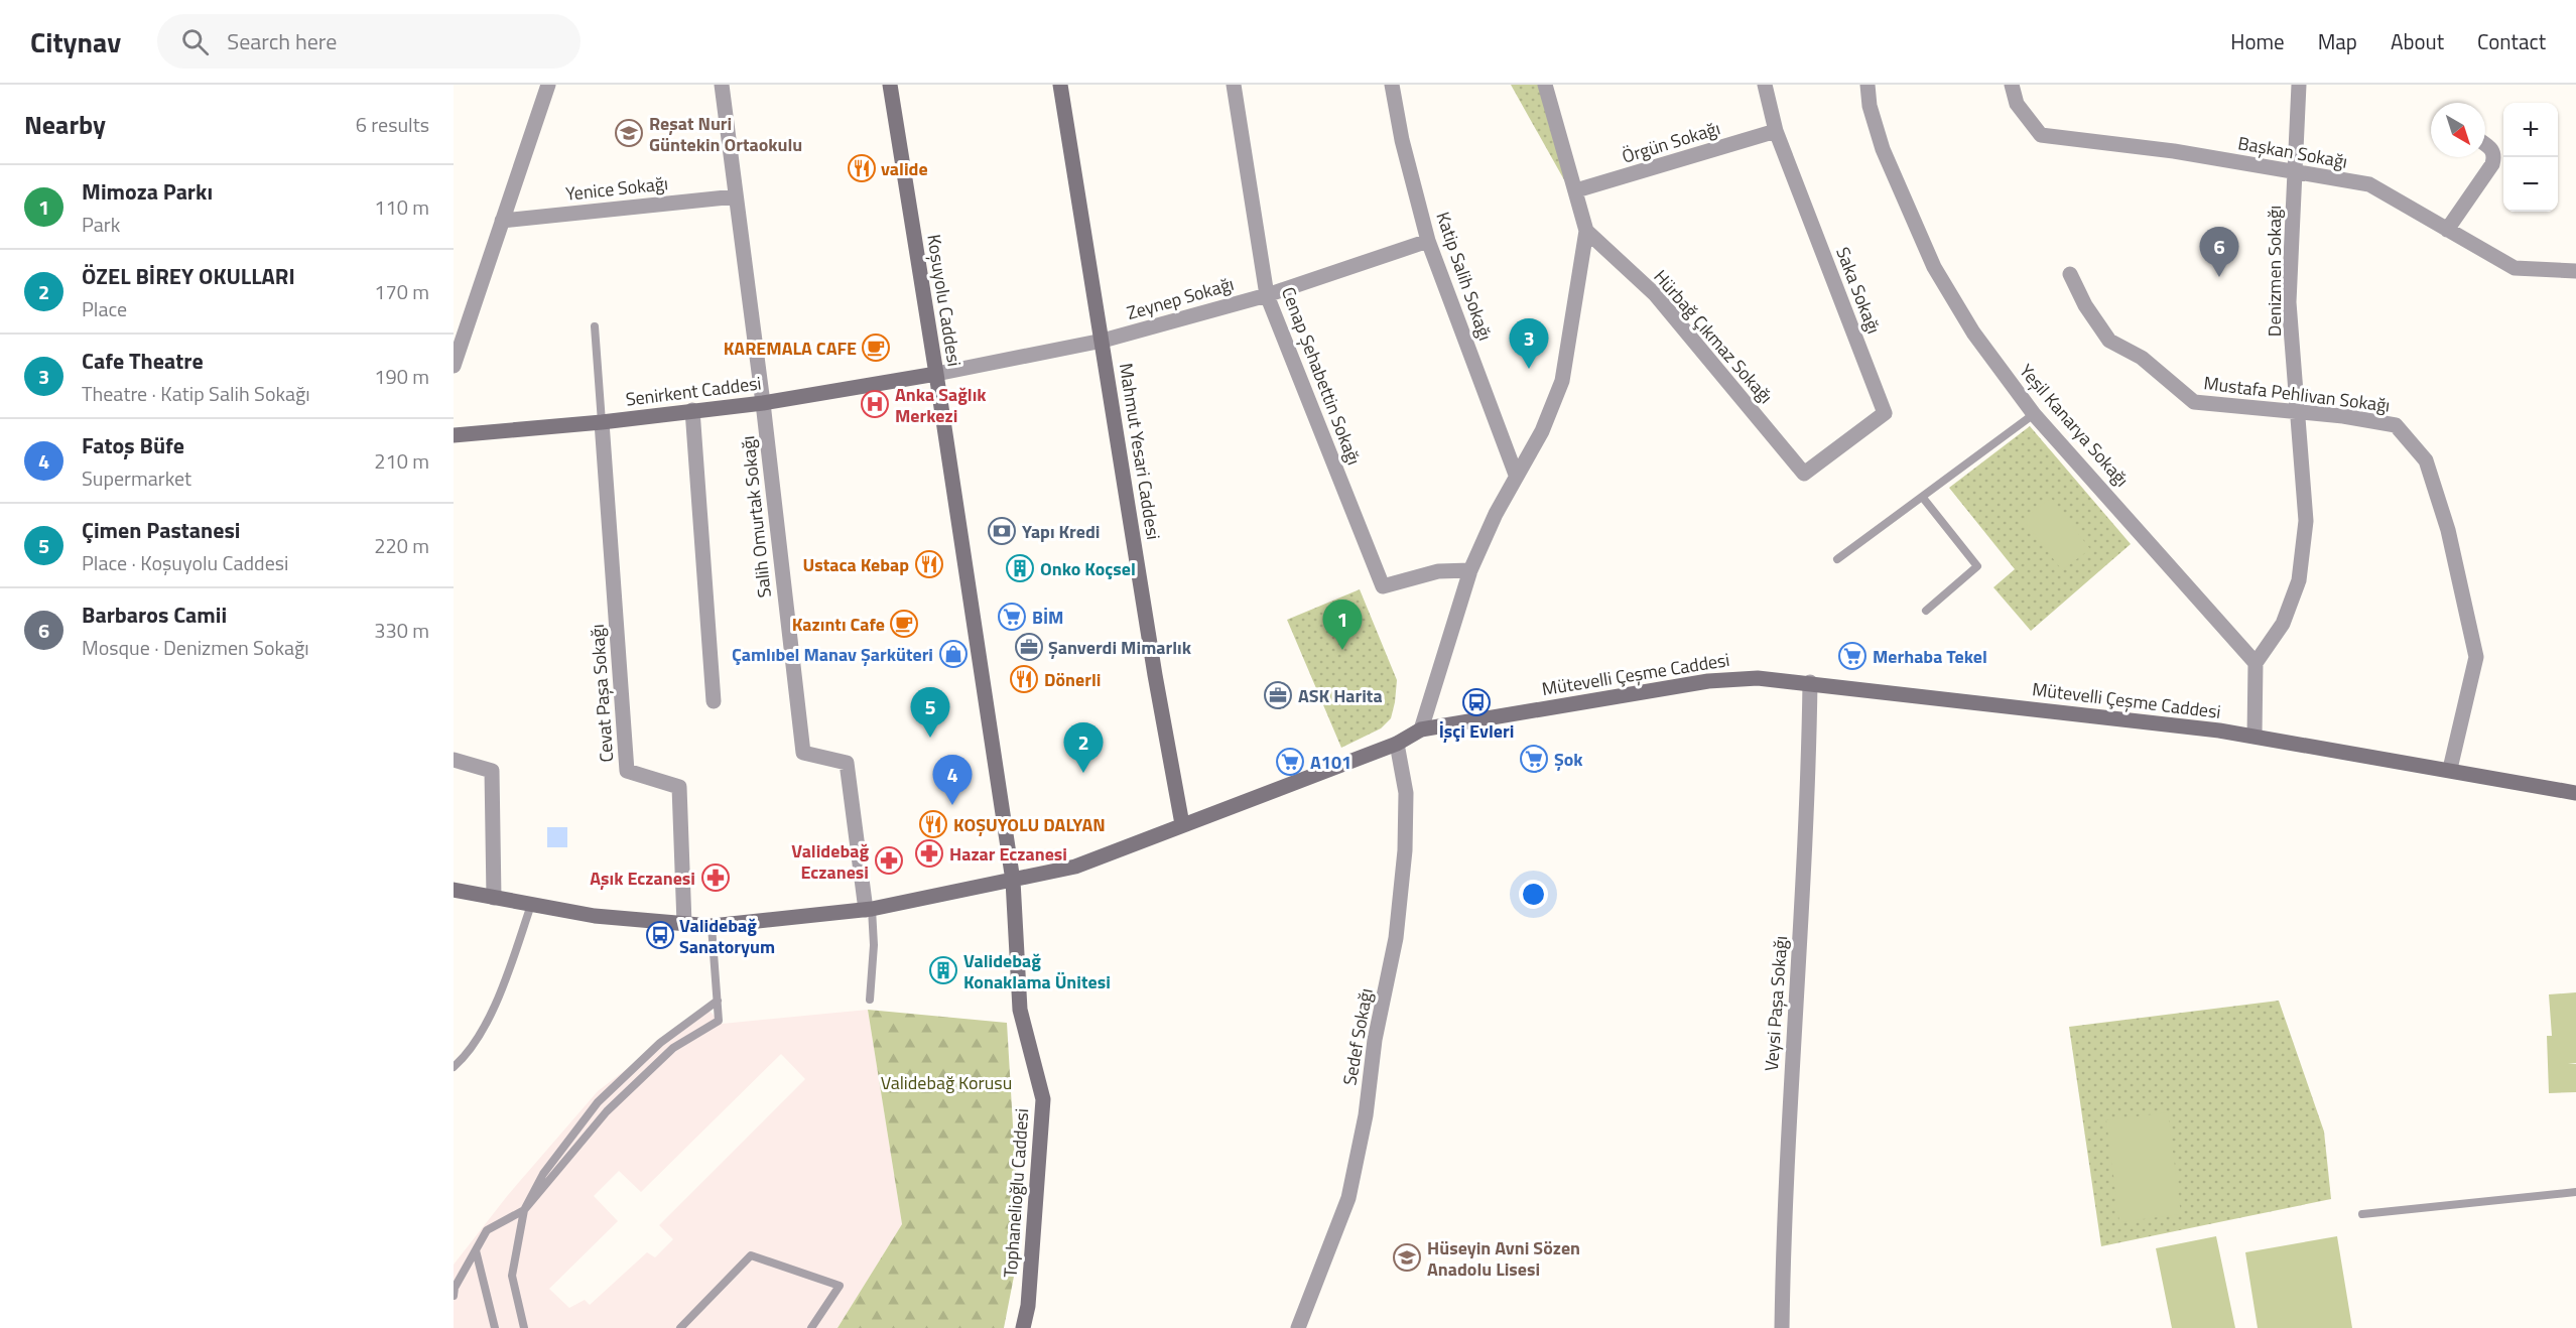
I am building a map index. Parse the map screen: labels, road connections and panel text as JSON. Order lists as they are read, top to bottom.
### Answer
{
  "streets": {
    "street": [
      "Örgün Sokağı",
      "Başkan Sokağı",
      "Yenice Sokağı",
      "Denizmen Sokağı",
      "Katip Salih Sokağı",
      "Saka Sokağı",
      "Zeynep Sokağı",
      "Koşuyolu Caddesi",
      "Hürbağ Çıkmaz Sokağı",
      "Cenap Şehabettin Sokağı",
      "Senirkent Caddesi",
      "Mustafa Pehlivan Sokağı",
      "Yeşil Kanarya Sokağı",
      "Mahmut Yesari Caddesi",
      "Salih Omurtak Sokağı",
      "Mütevelli Çeşme Caddesi",
      "Cevat Paşa Sokağı",
      "Veysi Paşa Sokağı",
      "Sedef Sokağı",
      "Tophanelioğlu Caddesi"
    ]
  },
  "crossings": [
    ["Örgün Sokağı", "Saka Sokağı"],
    ["Başkan Sokağı", "Denizmen Sokağı"],
    ["Yenice Sokağı", "Salih Omurtak Sokağı"],
    ["Denizmen Sokağı", "Mustafa Pehlivan Sokağı"],
    ["Denizmen Sokağı", "Yeşil Kanarya Sokağı"],
    ["Katip Salih Sokağı", "Zeynep Sokağı"],
    ["Saka Sokağı", "Hürbağ Çıkmaz Sokağı"],
    ["Zeynep Sokağı", "Koşuyolu Caddesi"],
    ["Zeynep Sokağı", "Cenap Şehabettin Sokağı"],
    ["Zeynep Sokağı", "Senirkent Caddesi"],
    ["Zeynep Sokağı", "Mahmut Yesari Caddesi"],
    ["Koşuyolu Caddesi", "Senirkent Caddesi"],
    ["Koşuyolu Caddesi", "Mütevelli Çeşme Caddesi"],
    ["Koşuyolu Caddesi", "Tophanelioğlu Caddesi"],
    ["Senirkent Caddesi", "Salih Omurtak Sokağı"],
    ["Senirkent Caddesi", "Cevat Paşa Sokağı"],
    ["Mustafa Pehlivan Sokağı", "Mütevelli Çeşme Caddesi"],
    ["Mahmut Yesari Caddesi", "Mütevelli Çeşme Caddesi"],
    ["Salih Omurtak Sokağı", "Mütevelli Çeşme Caddesi"],
    ["Mütevelli Çeşme Caddesi", "Cevat Paşa Sokağı"],
    ["Mütevelli Çeşme Caddesi", "Veysi Paşa Sokağı"],
    ["Mütevelli Çeşme Caddesi", "Sedef Sokağı"],
    ["Mütevelli Çeşme Caddesi", "Tophanelioğlu Caddesi"]
  ],
  "parks": ["Validebağ Korusu"],
  "places": {
    "school or university": ["Reşat Nuri Güntekin Ortaokulu", "Hüseyin Avni Sözen Anadolu Lisesi"],
    "restaurant": [
      "valide",
      "Ustaca Kebap",
      "Dönerli",
      "KOŞUYOLU DALYAN"
    ],
    "cafe": ["KAREMALA CAFE", "Kazıntı Cafe"],
    "hospital": ["Anka Sağlık Merkezi"],
    "bank": ["Yapı Kredi"],
    "building": ["Onko Koçsel", "Validebağ Konaklama Ünitesi"],
    "supermarket": [
      "BİM",
      "Merhaba Tekel",
      "Şok",
      "A101"
    ],
    "office": ["Şanverdi Mimarlık", "ASK Harita"],
    "shop": ["Çamlıbel Manav Şarküteri"],
    "bus stop": ["İşçi Evleri", "Validebağ Sanatoryum"],
    "pharmacy": ["Hazar Eczanesi", "Validebağ Eczanesi", "Aşık Eczanesi"]
  },
  "north": "bottom right",
  "page": {
    "header": "Citynav",
    "search": "Search here",
    "nav": [
      "Home",
      "Map",
      "About",
      "Contact"
    ],
    "heading": ["Nearby", "6 results"],
    "map_buttons": ["+", "−"],
    "list": [
      {
        "mark": "1",
        "name": "Mimoza Parkı",
        "note": "Park",
        "value": "110 m"
      },
      {
        "mark": "2",
        "name": "ÖZEL BİREY OKULLARI",
        "note": "Place",
        "value": "170 m"
      },
      {
        "mark": "3",
        "name": "Cafe Theatre",
        "note": "Theatre · Katip Salih Sokağı",
        "value": "190 m"
      },
      {
        "mark": "4",
        "name": "Fatoş Büfe",
        "note": "Supermarket",
        "value": "210 m"
      },
      {
        "mark": "5",
        "name": "Çimen Pastanesi",
        "note": "Place · Koşuyolu Caddesi",
        "value": "220 m"
      },
      {
        "mark": "6",
        "name": "Barbaros Camii",
        "note": "Mosque · Denizmen Sokağı",
        "value": "330 m"
      }
    ],
    "pins": [
      "6",
      "3",
      "1",
      "5",
      "2",
      "4"
    ]
  }
}
